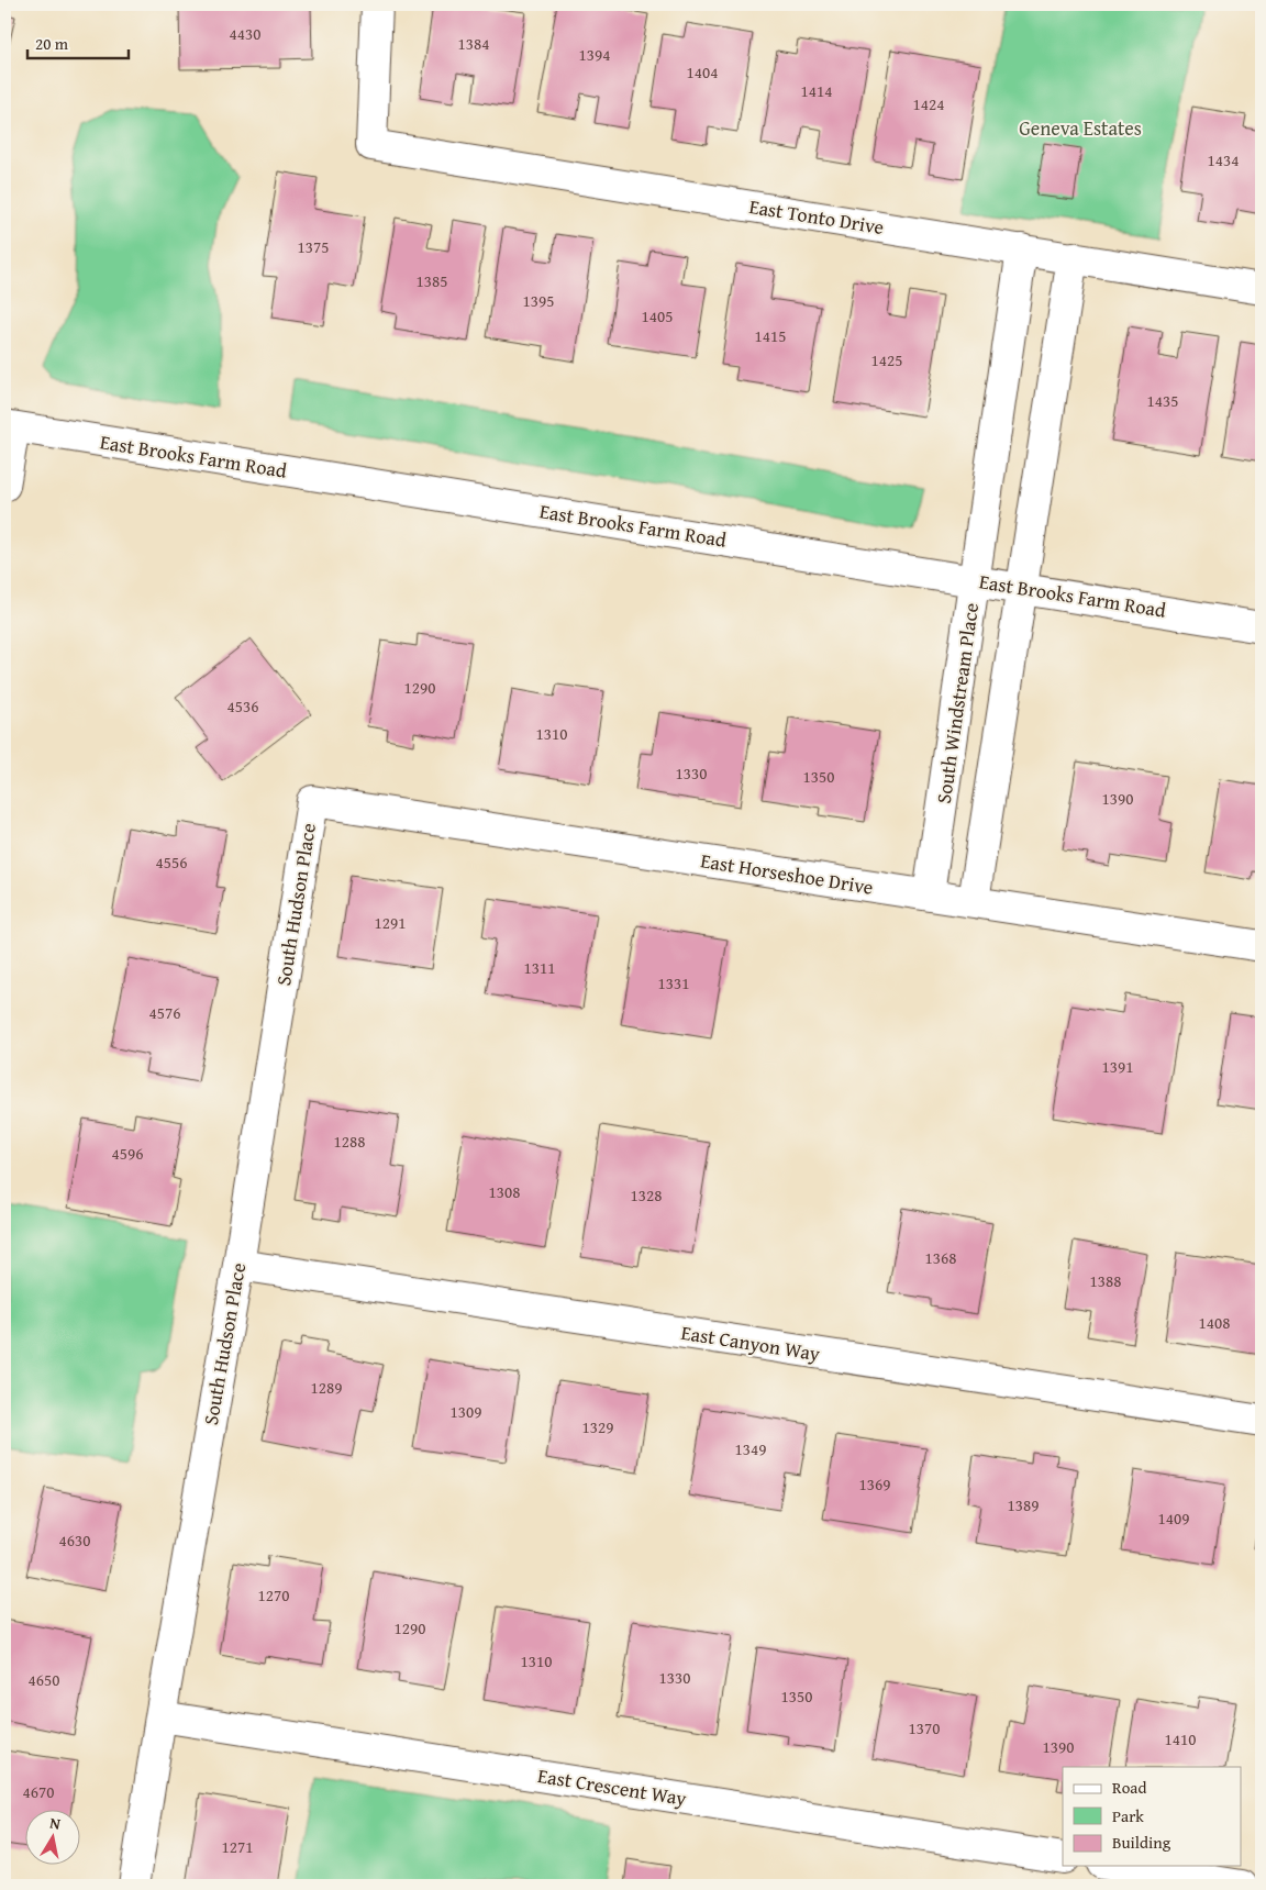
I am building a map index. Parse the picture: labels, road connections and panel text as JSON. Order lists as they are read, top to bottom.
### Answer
{
  "streets": {
    "street": [
      "East Tonto Drive",
      "East Brooks Farm Road",
      "South Windstream Place",
      "East Horseshoe Drive",
      "South Hudson Place",
      "East Canyon Way",
      "East Crescent Way"
    ]
  },
  "crossings": [
    ["East Tonto Drive", "South Windstream Place"],
    ["East Brooks Farm Road", "South Windstream Place"],
    ["South Windstream Place", "East Horseshoe Drive"],
    ["East Horseshoe Drive", "South Hudson Place"],
    ["South Hudson Place", "East Canyon Way"],
    ["South Hudson Place", "East Crescent Way"]
  ],
  "parks": ["Geneva Estates"],
  "house_numbers": [
    "4430",
    "1384",
    "1394",
    "1404",
    "1414",
    "1424",
    "1434",
    "1375",
    "1385",
    "1395",
    "1405",
    "1415",
    "1425",
    "1435",
    "1290",
    "4536",
    "1310",
    "1330",
    "1350",
    "1390",
    "4556",
    "1291",
    "1311",
    "1331",
    "4576",
    "1391",
    "1288",
    "4596",
    "1308",
    "1328",
    "1368",
    "1388",
    "1408",
    "1289",
    "1309",
    "1329",
    "1349",
    "1369",
    "1389",
    "1409",
    "4630",
    "1270",
    "1290",
    "1310",
    "1330",
    "4650",
    "1350",
    "1370",
    "1410",
    "1390",
    "4670",
    "1271"
  ],
  "legend": ["Road", "Park", "Building"],
  "scale_bar": "20 m",
  "north": "top"
}
